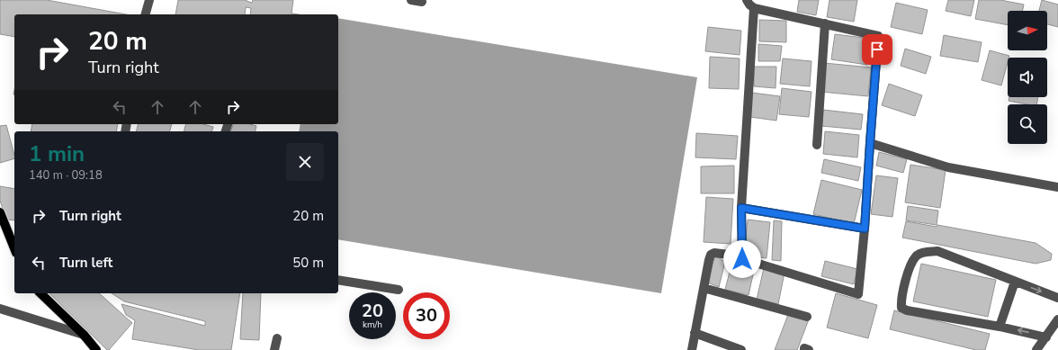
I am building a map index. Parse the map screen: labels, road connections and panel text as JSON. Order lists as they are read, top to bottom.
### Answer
{
  "north": "right",
  "page": {
    "turn": ["20 m", "Turn right"],
    "heading": ["1 min", "140 m · 09:18"],
    "list": [
      {
        "name": "Turn right",
        "value": "20 m"
      },
      {
        "name": "Turn left",
        "value": "50 m"
      }
    ],
    "speed": "20 km/h",
    "limit": "30"
  }
}
